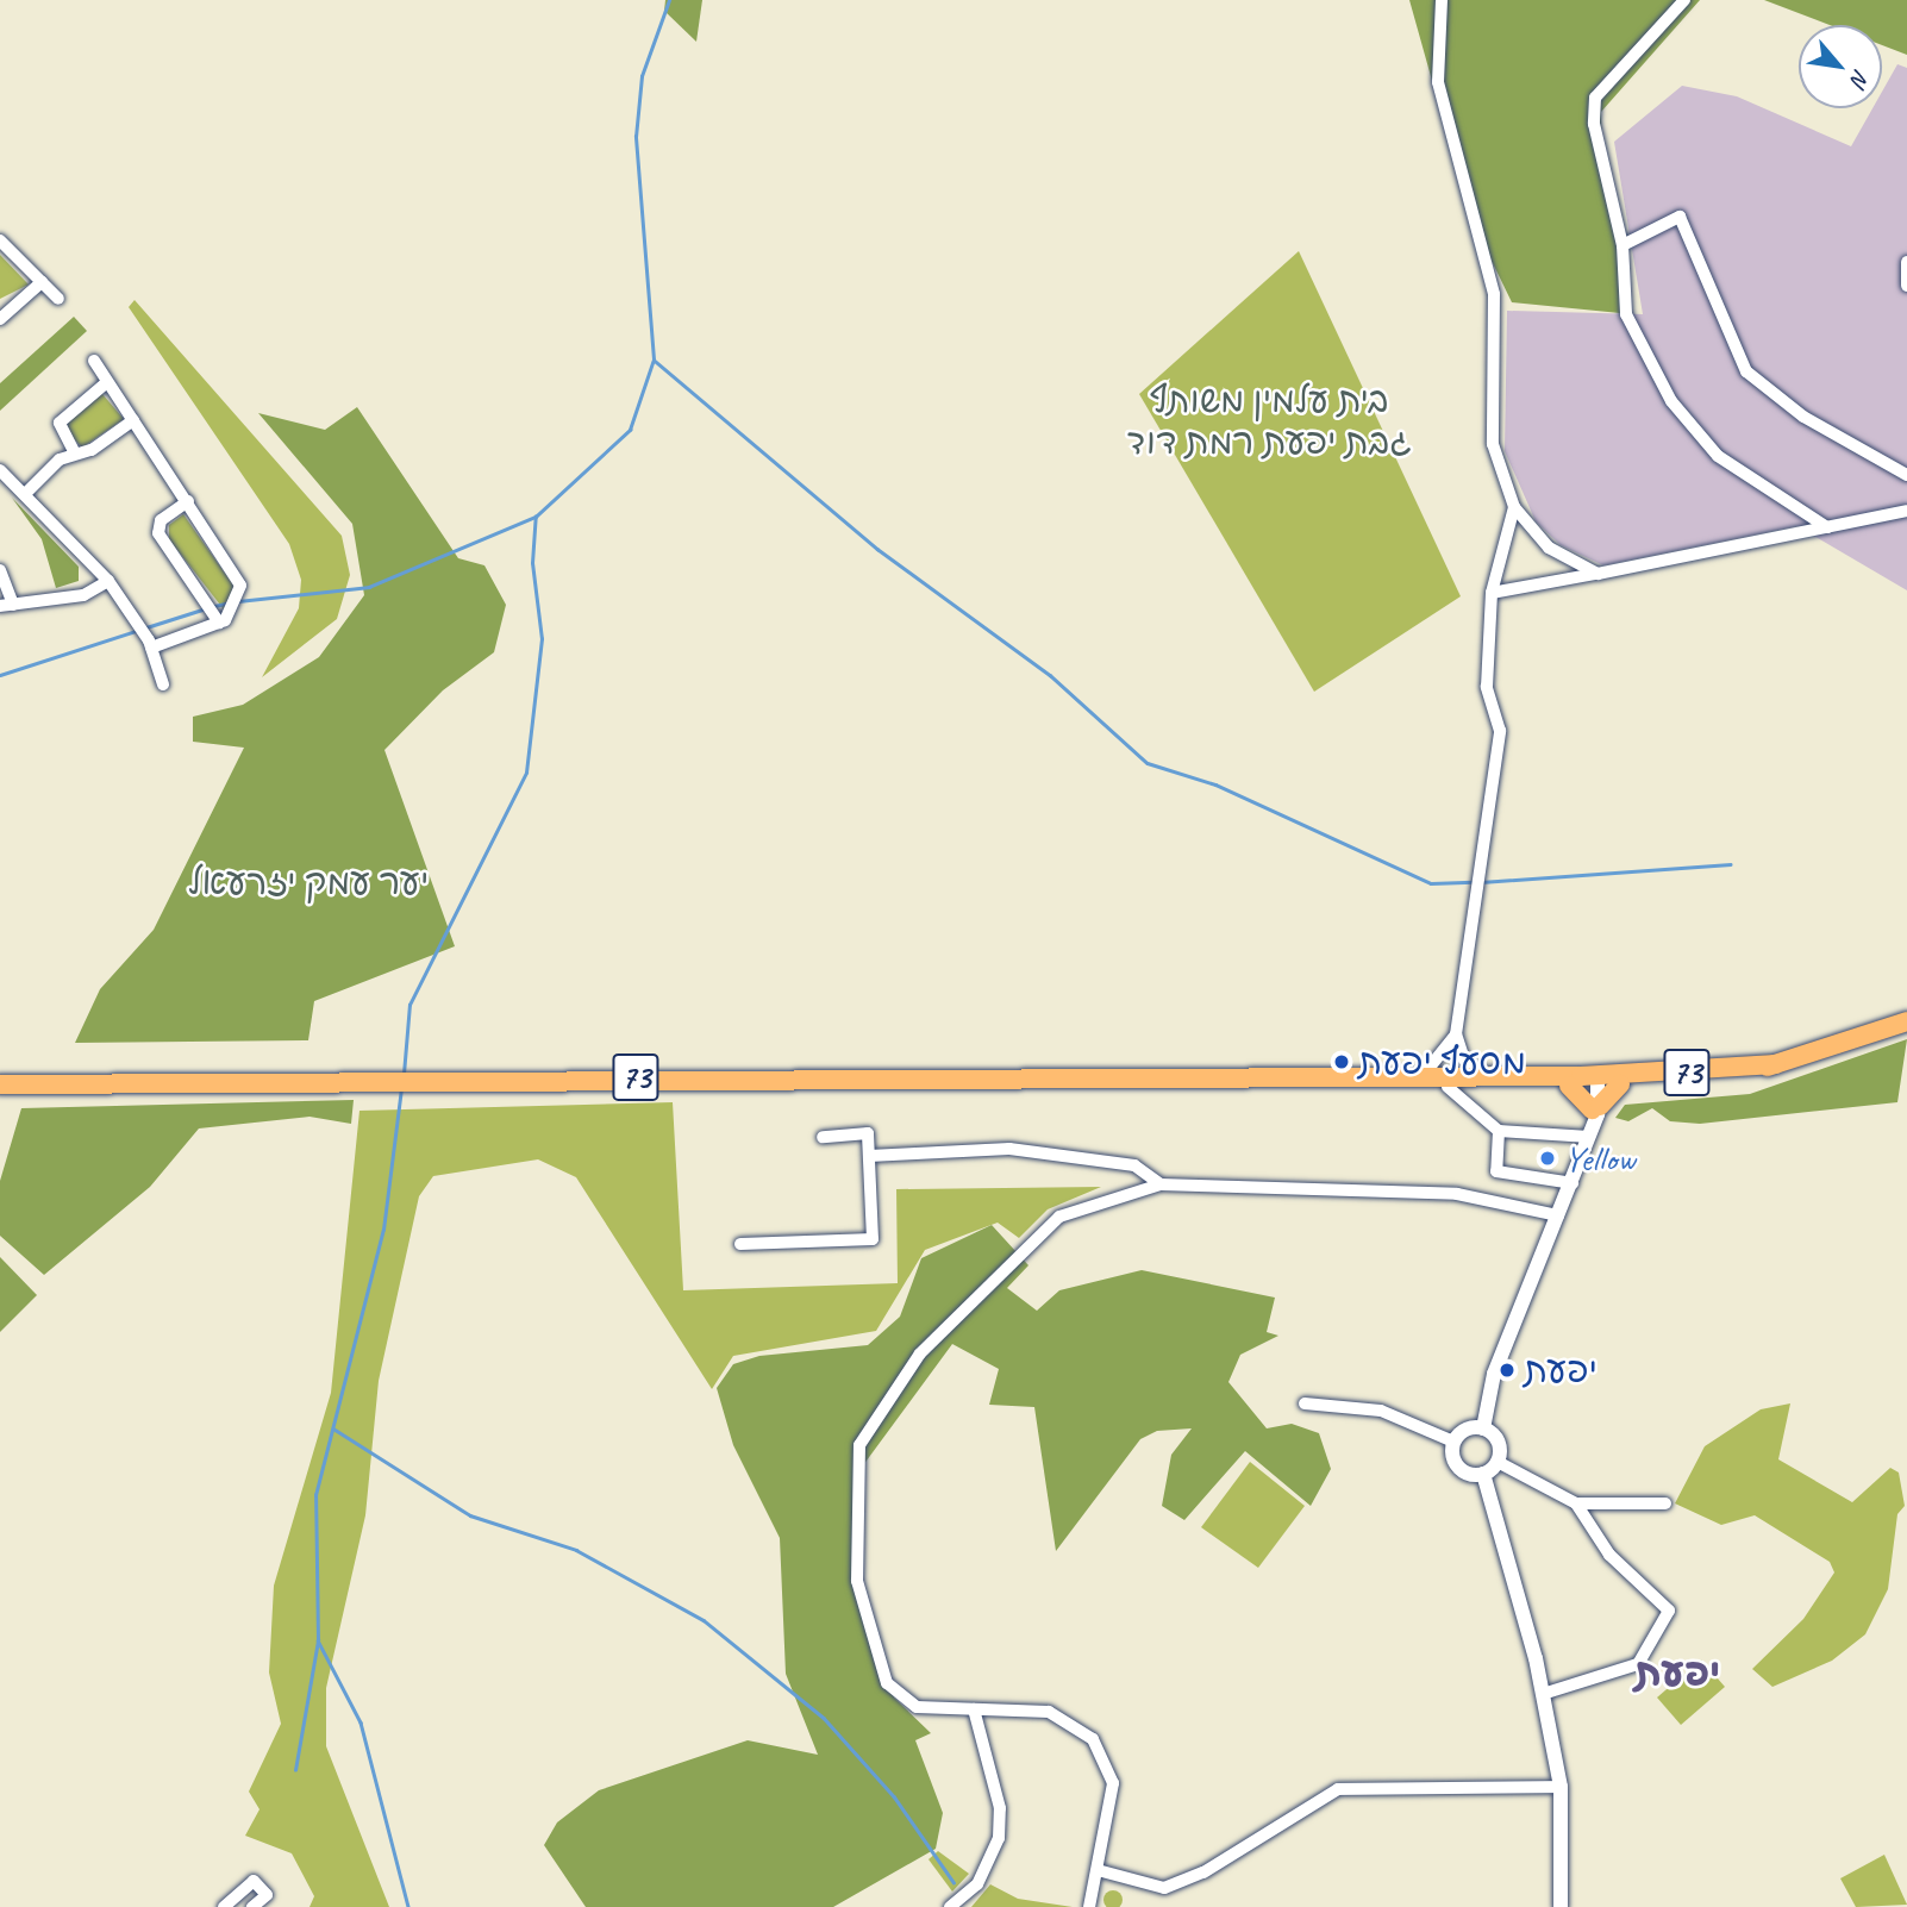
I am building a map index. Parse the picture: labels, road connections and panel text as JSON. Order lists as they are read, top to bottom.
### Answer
{
  "streets": {
    "highway": ["73"]
  },
  "districts": ["יפעת"],
  "parks": ["בית עלמין משותף גבת יפעת רמת דוד", "יער עמק יזרעאל"],
  "places": ["מסעף יפעת", "Yellow", "יפעת"],
  "north": "bottom right"
}
